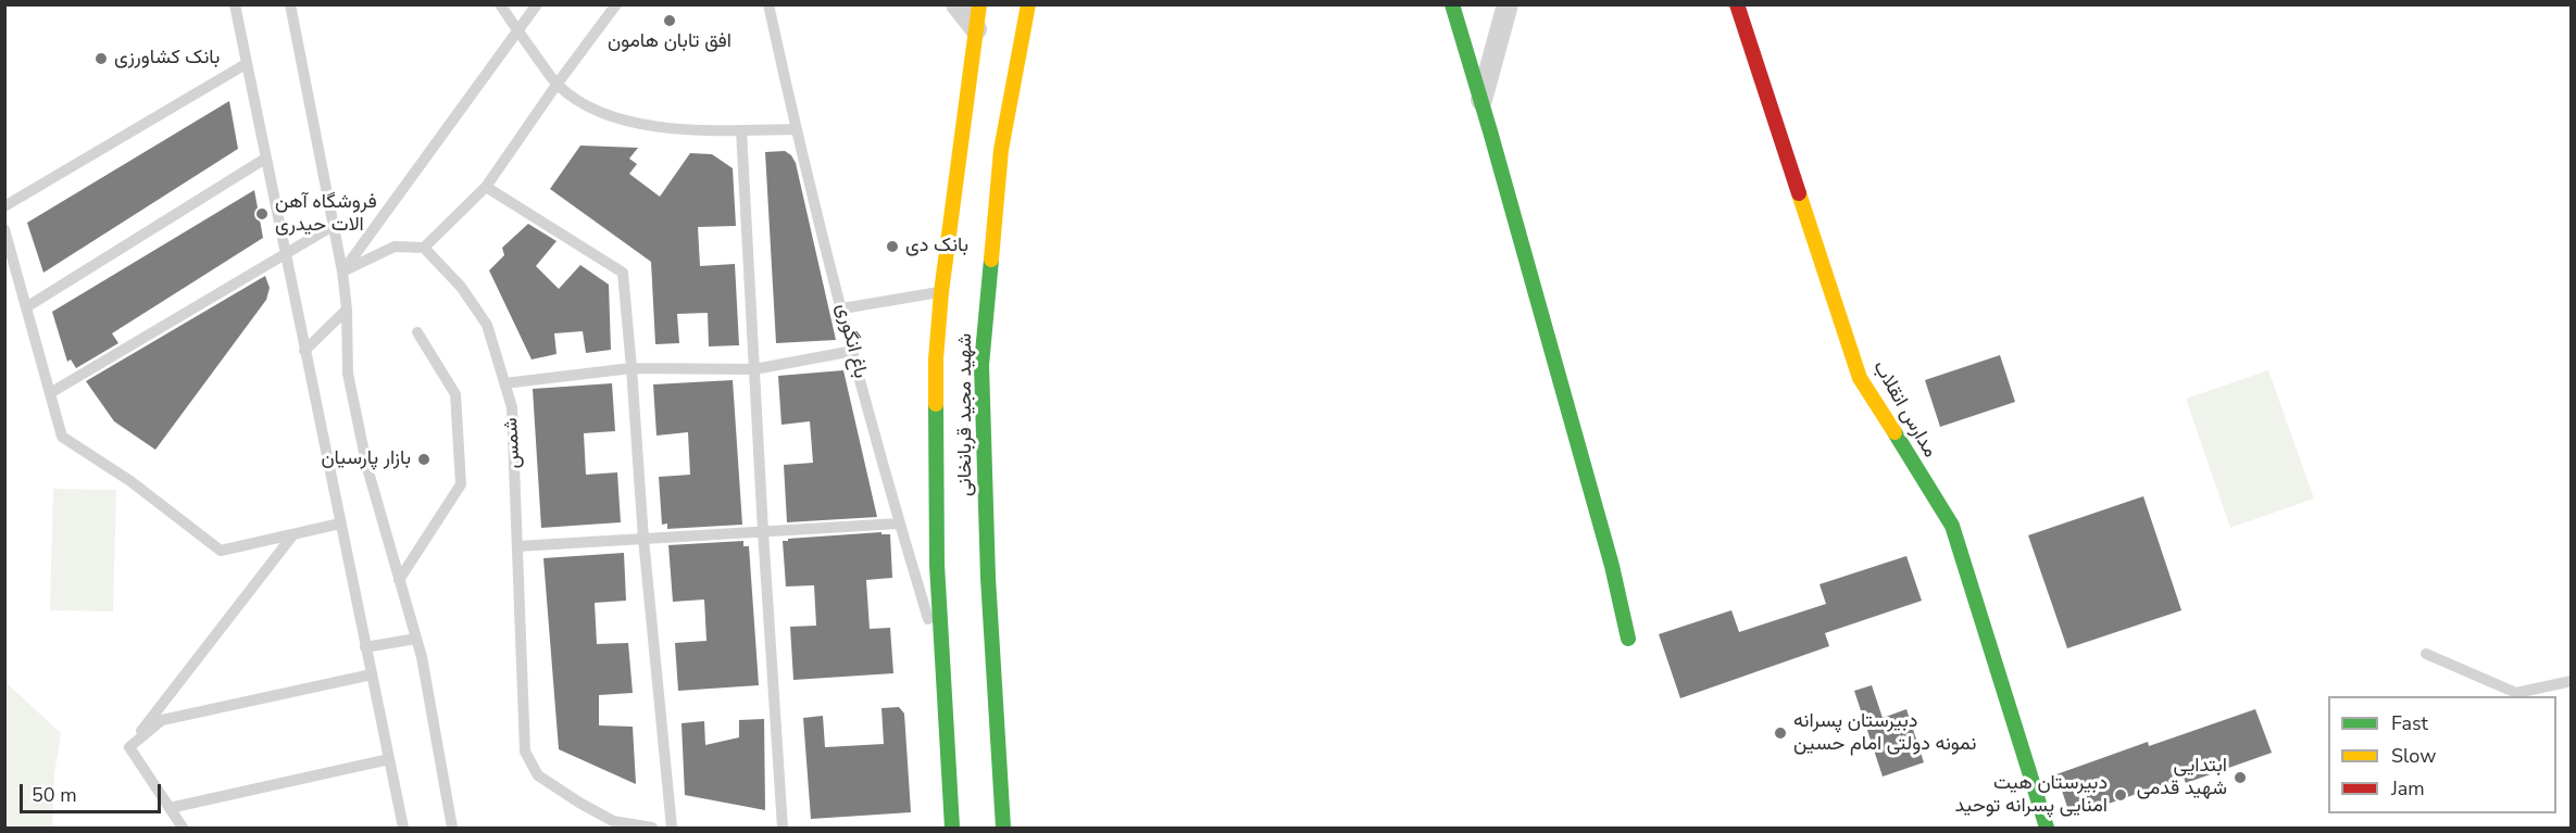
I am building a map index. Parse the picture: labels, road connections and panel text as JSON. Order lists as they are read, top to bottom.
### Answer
{
  "streets": {
    "main road": ["مدارس انقلاب", "شهید مجید قربانخانی"],
    "lane": ["باغ انگوری", "شمس"]
  },
  "crossings": [
    ["باغ انگوری", "شهید مجید قربانخانی"]
  ],
  "places": [
    "افق تابان هامون",
    "بانک کشاورزی",
    "فروشگاه آهن الات حیدری",
    "بانک دی",
    "بازار پارسیان",
    "دبیرستان پسرانه نمونه دولتی امام حسین",
    "ابتدایی شهید قدمی",
    "دبیرستان هیت امنایی پسرانه توحید"
  ],
  "legend": ["Fast", "Slow", "Jam"],
  "scale_bar": "50 m"
}
